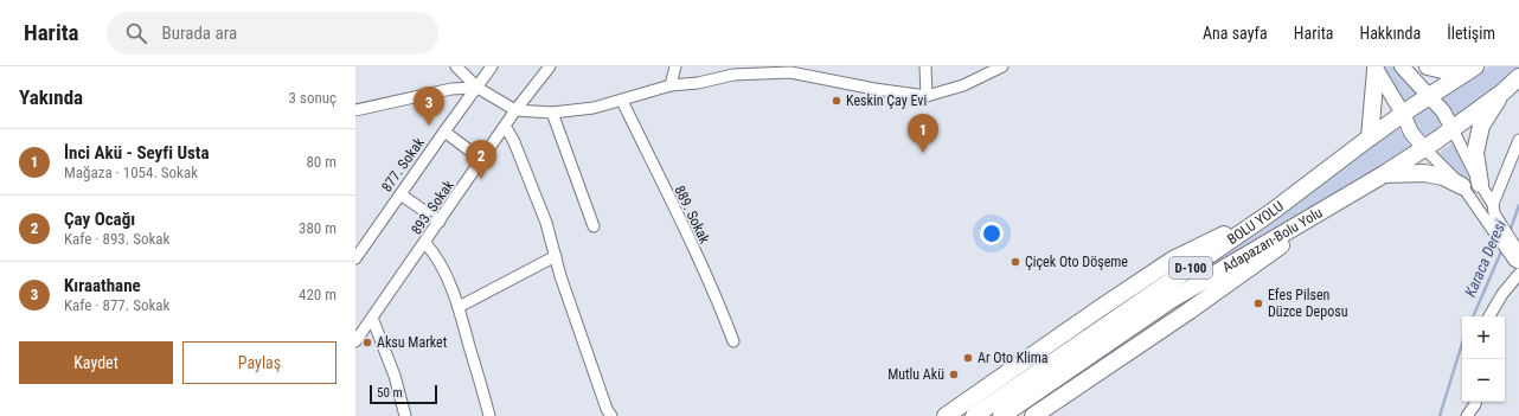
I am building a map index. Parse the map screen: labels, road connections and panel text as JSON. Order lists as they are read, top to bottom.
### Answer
{
  "streets": {
    "highway": ["BOLU YOLU", "Adapazarı-Bolu Yolu", "D-100"],
    "street": ["877. Sokak", "893. Sokak", "889. Sokak"]
  },
  "crossings": [
    ["BOLU YOLU", "D-100"]
  ],
  "water": ["Karaca Deresi"],
  "places": [
    "Keskin Çay Evi",
    "Çiçek Oto Döşeme",
    "Efes Pilsen Düzce Deposu",
    "Aksu Market",
    "Ar Oto Klima",
    "Mutlu Akü"
  ],
  "scale_bar": "50 m",
  "page": {
    "header": "Harita",
    "search": "Burada ara",
    "nav": [
      "Ana sayfa",
      "Harita",
      "Hakkında",
      "İletişim"
    ],
    "heading": ["Yakında", "3 sonuç"],
    "pins": ["3", "1", "2"],
    "list": [
      {
        "mark": "1",
        "name": "İnci Akü - Seyfi Usta",
        "note": "Mağaza · 1054. Sokak",
        "value": "80 m"
      },
      {
        "mark": "2",
        "name": "Çay Ocağı",
        "note": "Kafe · 893. Sokak",
        "value": "380 m"
      },
      {
        "mark": "3",
        "name": "Kıraathane",
        "note": "Kafe · 877. Sokak",
        "value": "420 m"
      }
    ],
    "map_buttons": ["+", "−"],
    "buttons": ["Kaydet", "Paylaş"],
    "scale": "50 m"
  }
}
